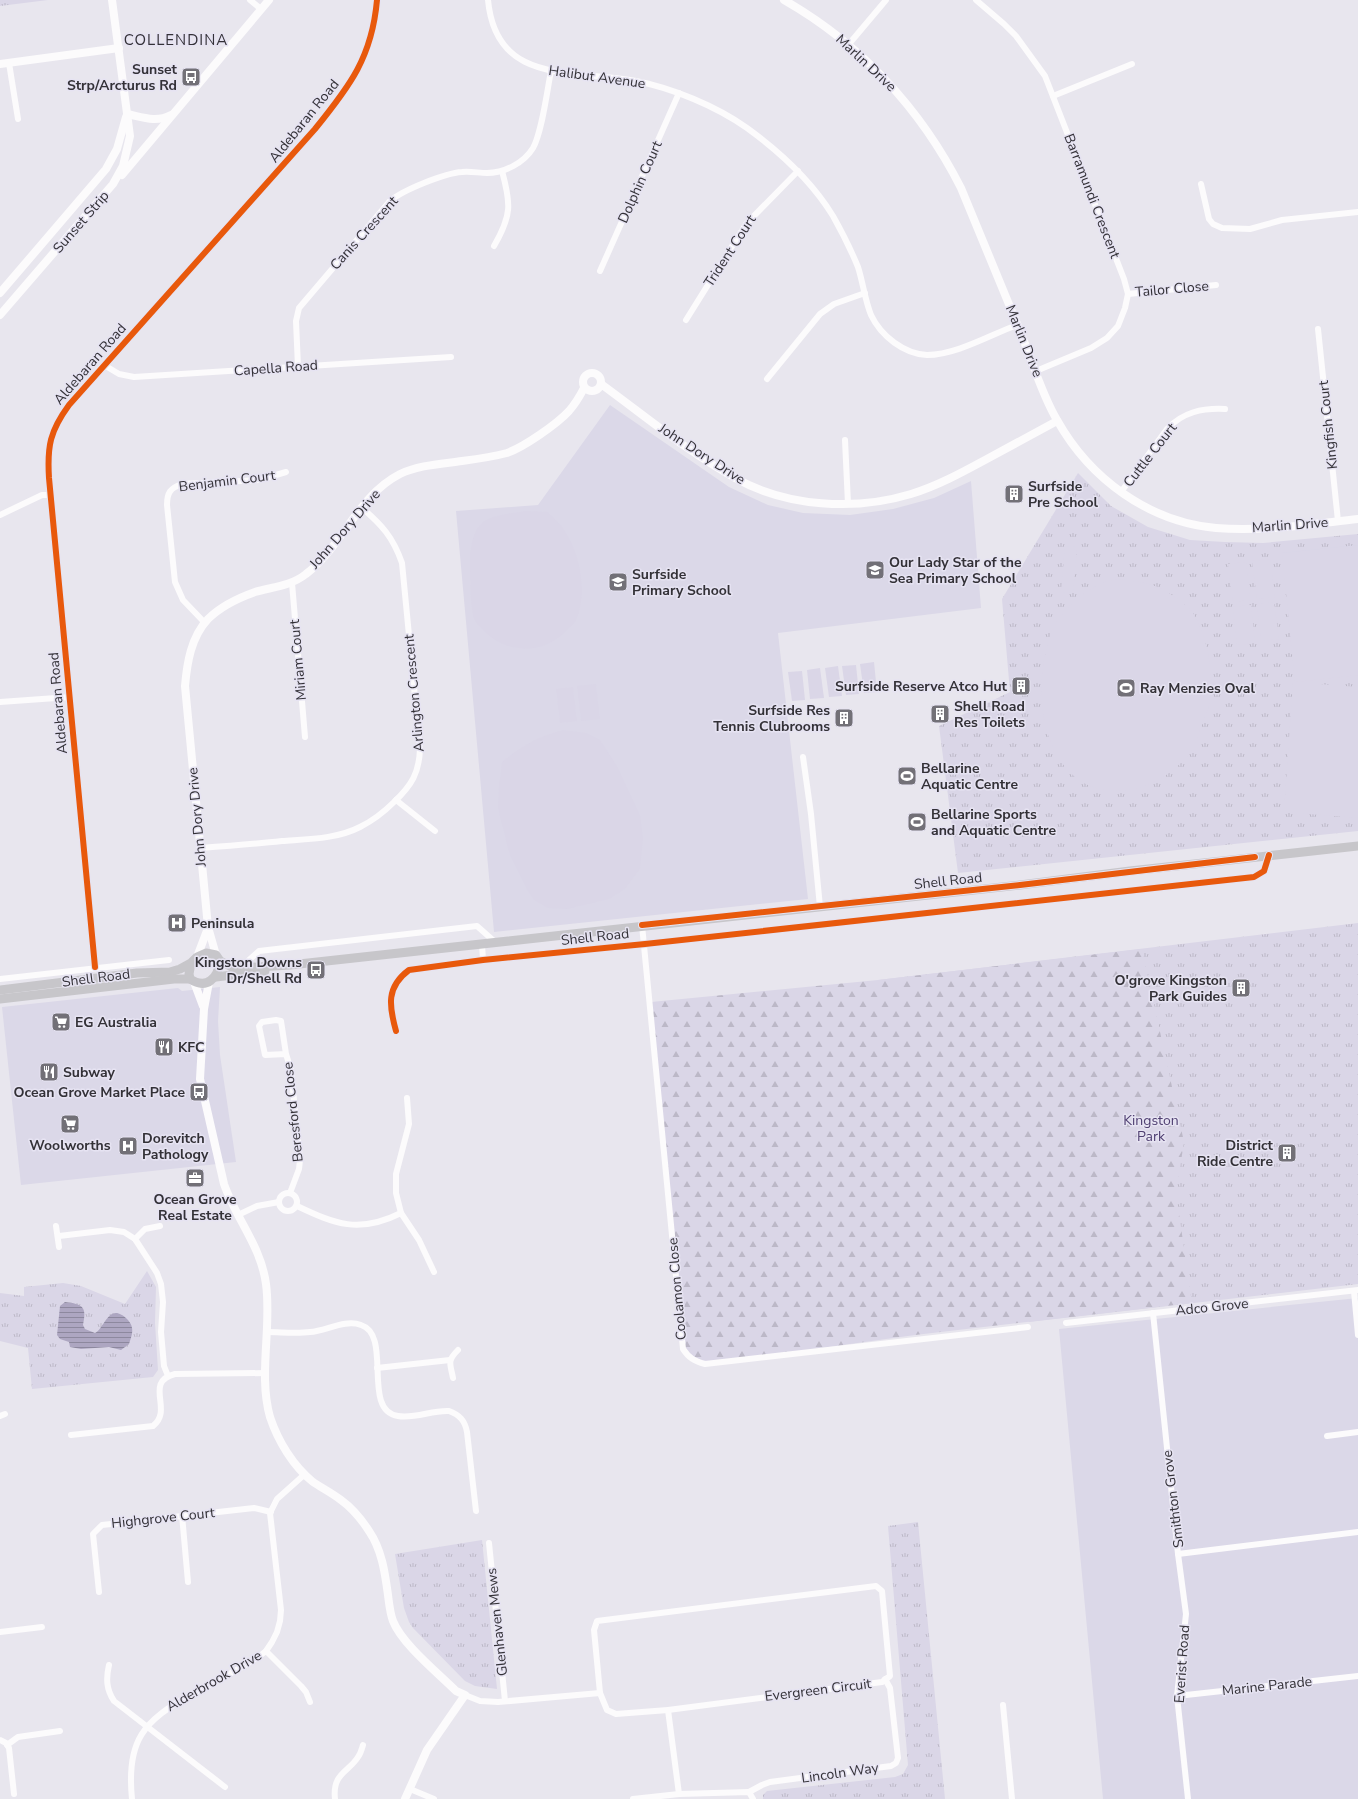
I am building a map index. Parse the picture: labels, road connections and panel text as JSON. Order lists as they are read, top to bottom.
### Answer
{
  "streets": {
    "main road": ["Shell Road"],
    "street": [
      "Marlin Drive",
      "Halibut Avenue",
      "Aldebaran Road",
      "Dolphin Court",
      "Barramundi Crescent",
      "Sunset Strip",
      "Canis Crescent",
      "Trident Court",
      "Tailor Close",
      "Capella Road",
      "Kingfish Court",
      "John Dory Drive",
      "Cuttle Court",
      "Benjamin Court",
      "Miriam Court",
      "Arlington Crescent",
      "Beresford Close",
      "Coolamon Close",
      "Adco Grove",
      "Smithton Grove",
      "Highgrove Court",
      "Glenhaven Mews",
      "Everist Road",
      "Alderbrook Drive",
      "Marine Parade",
      "Evergreen Circuit",
      "Lincoln Way"
    ]
  },
  "crossings": [
    ["Marlin Drive", "Halibut Avenue"],
    ["Marlin Drive", "Kingfish Court"],
    ["Marlin Drive", "John Dory Drive"],
    ["Marlin Drive", "Cuttle Court"],
    ["Halibut Avenue", "Dolphin Court"],
    ["Halibut Avenue", "Canis Crescent"],
    ["Halibut Avenue", "Trident Court"],
    ["Aldebaran Road", "Capella Road"],
    ["Aldebaran Road", "Shell Road"],
    ["Barramundi Crescent", "Tailor Close"],
    ["Canis Crescent", "Capella Road"],
    ["John Dory Drive", "Benjamin Court"],
    ["John Dory Drive", "Miriam Court"],
    ["John Dory Drive", "Arlington Crescent"],
    ["John Dory Drive", "Shell Road"],
    ["Shell Road", "Coolamon Close"],
    ["Adco Grove", "Smithton Grove"],
    ["Smithton Grove", "Everist Road"],
    ["Highgrove Court", "Alderbrook Drive"],
    ["Everist Road", "Marine Parade"],
    ["Evergreen Circuit", "Lincoln Way"]
  ],
  "districts": ["COLLENDINA"],
  "parks": ["Kingston Park"],
  "places": {
    "bus stop": ["Sunset Strp/Arcturus Rd", "Kingston Downs Dr/Shell Rd", "Ocean Grove Market Place"],
    "building": [
      "Surfside Pre School",
      "Surfside Reserve Atco Hut",
      "Shell Road Res Toilets",
      "Surfside Res Tennis Clubrooms",
      "O'grove Kingston Park Guides",
      "District Ride Centre"
    ],
    "school or university": ["Our Lady Star of the Sea Primary School", "Surfside Primary School"],
    "sports": ["Ray Menzies Oval", "Bellarine Aquatic Centre", "Bellarine Sports and Aquatic Centre"],
    "hospital": ["Peninsula", "Dorevitch Pathology"],
    "supermarket": ["EG Australia", "Woolworths"],
    "restaurant": ["KFC", "Subway"],
    "office": ["Ocean Grove Real Estate"]
  }
}
